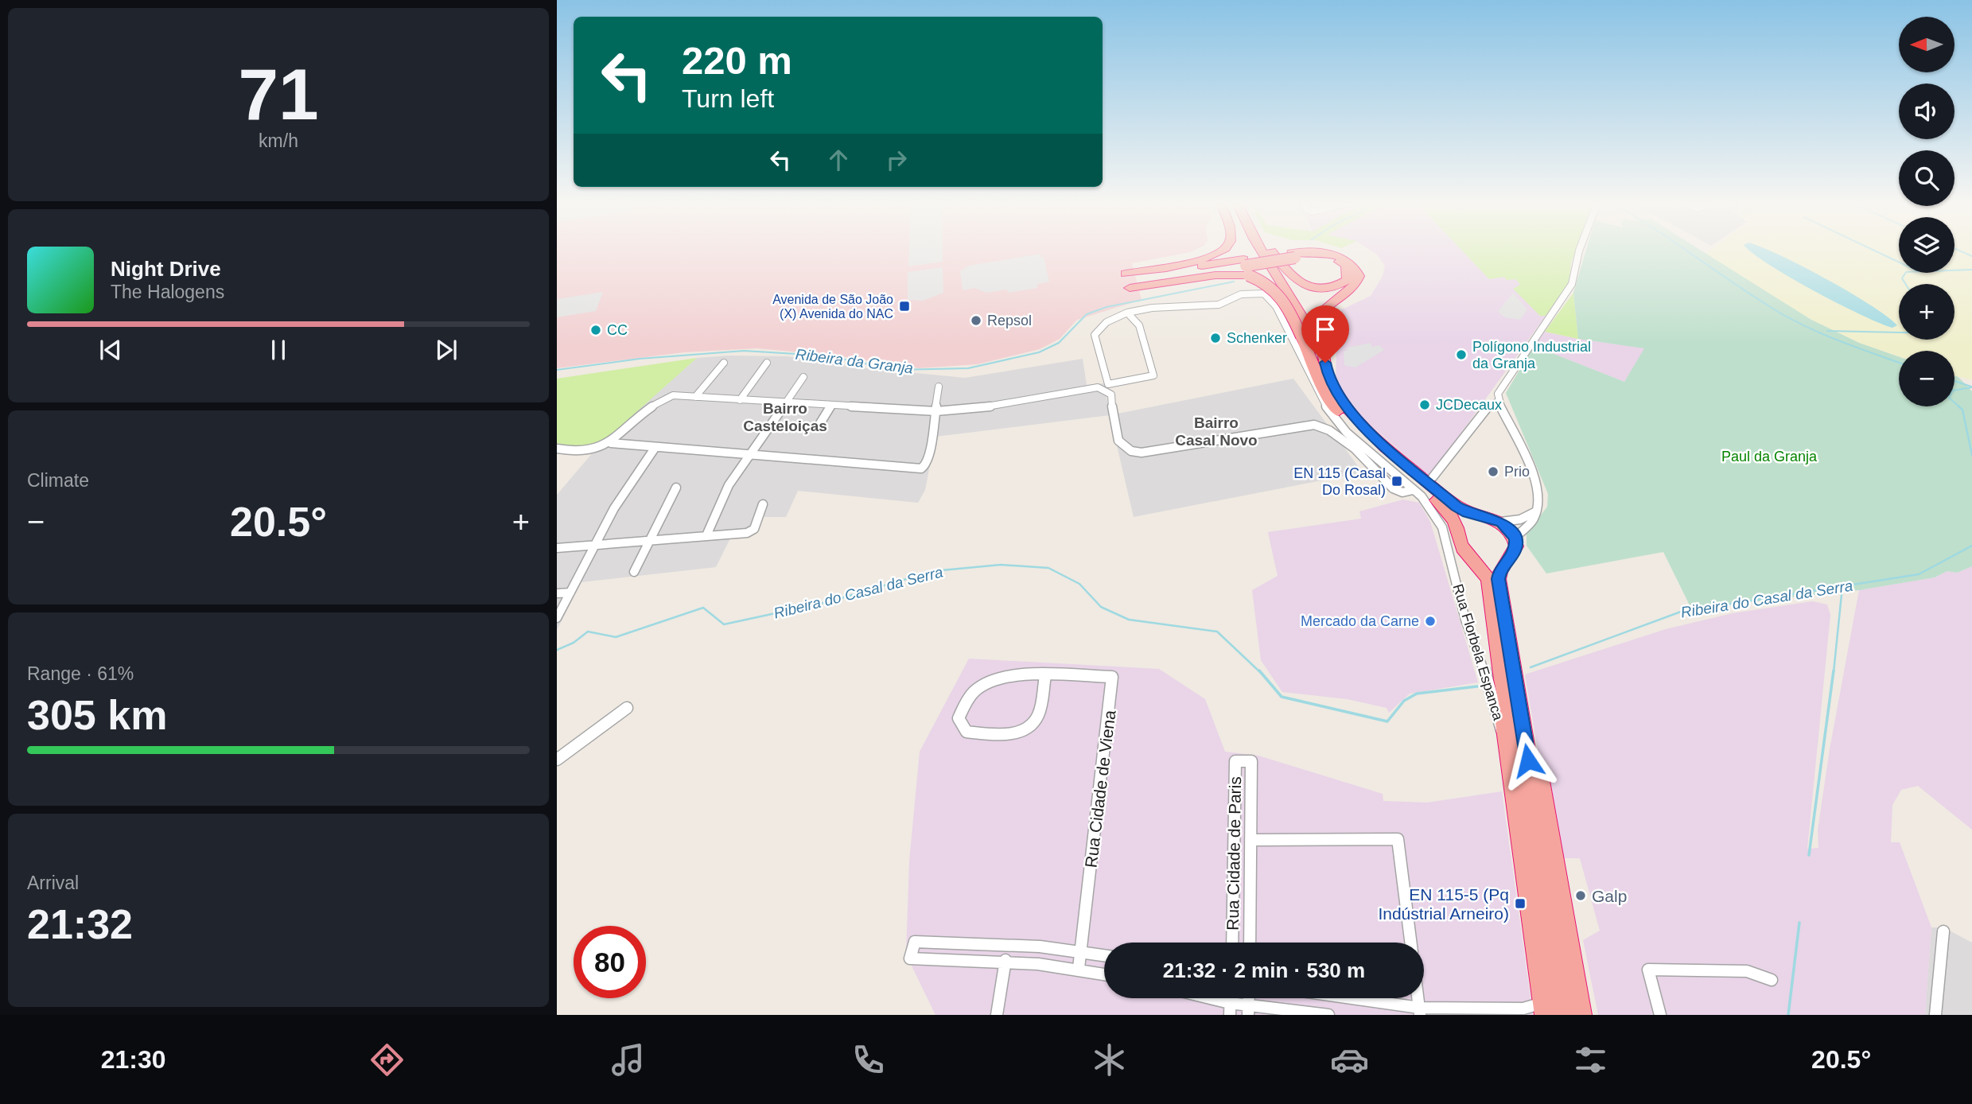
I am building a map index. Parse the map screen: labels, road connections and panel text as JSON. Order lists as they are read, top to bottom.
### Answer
{
  "streets": {
    "street": ["Rua Florbela Espanca", "Rua Cidade de Viena", "Rua Cidade de Paris"]
  },
  "districts": ["Bairro Casteloiças", "Bairro Casal Novo"],
  "water": ["Ribeira da Granja", "Ribeira do Casal da Serra"],
  "parks": ["Paul da Granja"],
  "places": {
    "transit": ["Avenida de São João (X) Avenida do NAC", "EN 115 (Casal Do Rosal)", "EN 115-5 (Pq Indústrial Arneiro)"],
    "other": [
      "Repsol",
      "CC",
      "Schenker",
      "Polígono Industrial da Granja",
      "JCDecaux",
      "Prio",
      "Mercado da Carne",
      "Galp"
    ]
  },
  "north": "left",
  "page": {
    "tile": [
      ["71", "km/h"],
      "Climate",
      ["Range · 61%", "305 km"],
      ["Arrival", "21:32"]
    ],
    "map_buttons": ["+", "−"],
    "turn": ["220 m", "Turn left"],
    "song": ["Night Drive", "The Halogens"],
    "heat": ["−", "20.5°", "+"],
    "limit": "80",
    "trip": "21:32 · 2 min · 530 m",
    "tabs": ["21:30", "20.5°"]
  }
}
